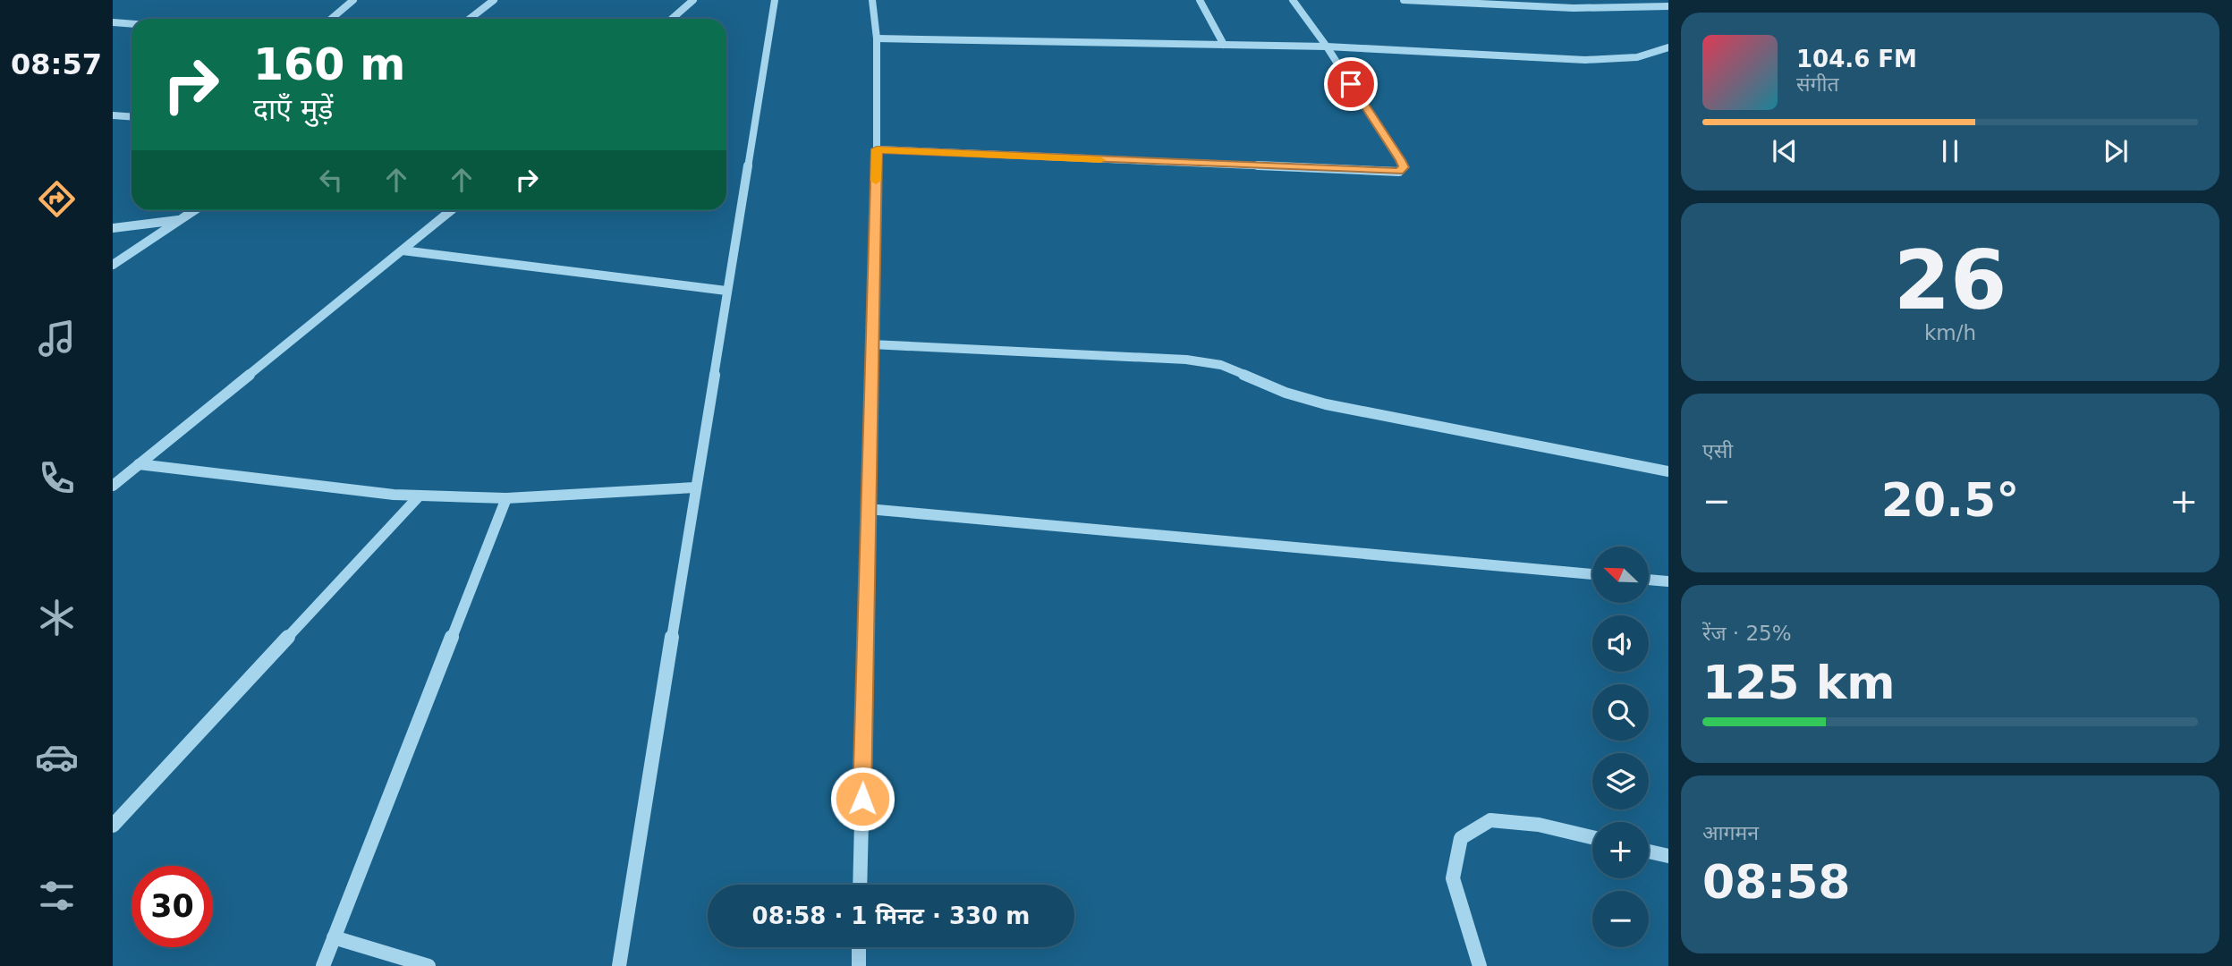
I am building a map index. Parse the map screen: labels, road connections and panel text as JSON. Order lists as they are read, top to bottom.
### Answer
{
  "north": "top left",
  "page": {
    "tabs": "08:57",
    "turn": ["160 m", "दाएँ मुड़ें"],
    "song": ["104.6 FM", "संगीत"],
    "tile": [
      ["26", "km/h"],
      "एसी",
      ["रेंज · 25%", "125 km"],
      ["आगमन", "08:58"]
    ],
    "heat": ["−", "20.5°", "+"],
    "map_buttons": ["+", "−"],
    "limit": "30",
    "trip": "08:58 · 1 मिनट · 330 m"
  }
}
